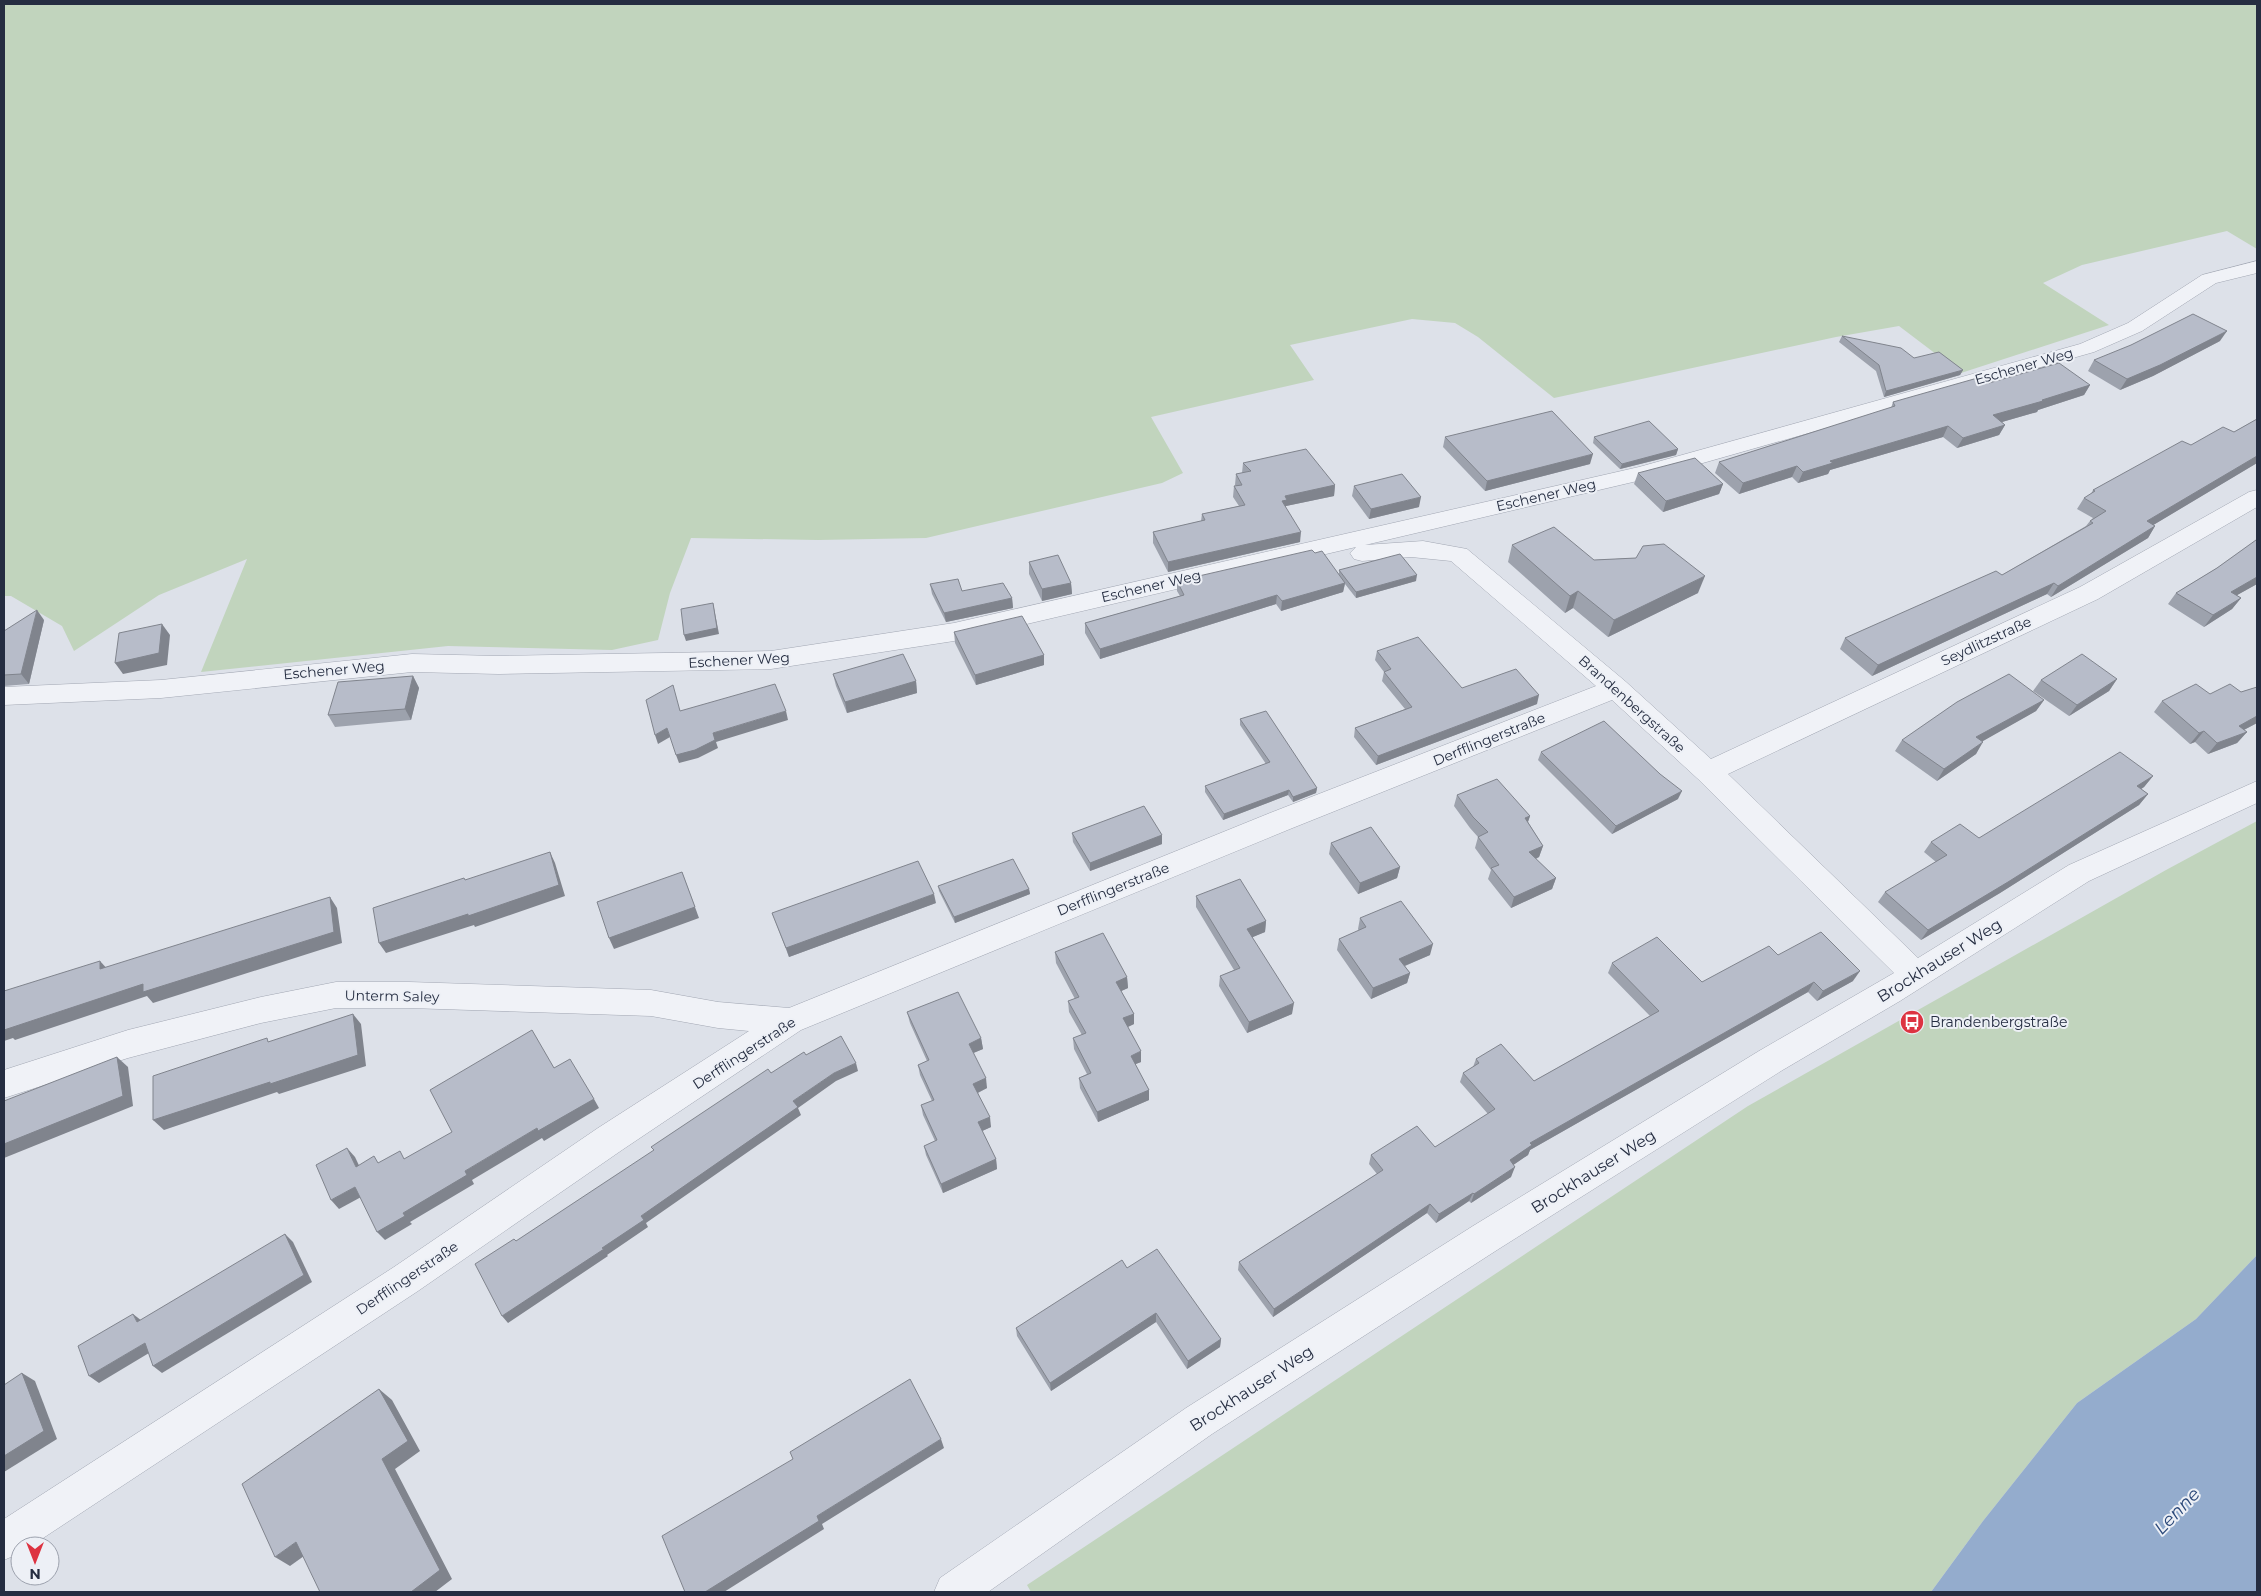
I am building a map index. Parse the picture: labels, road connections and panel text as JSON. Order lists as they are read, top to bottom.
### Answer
{
  "streets": {
    "street": [
      "Eschener Weg",
      "Seydlitzstraße",
      "Brandenbergstraße",
      "Derfflingerstraße",
      "Brockhauser Weg",
      "Unterm Saley"
    ]
  },
  "crossings": [
    ["Eschener Weg", "Brandenbergstraße"],
    ["Seydlitzstraße", "Brandenbergstraße"],
    ["Brandenbergstraße", "Derfflingerstraße"],
    ["Brandenbergstraße", "Brockhauser Weg"],
    ["Derfflingerstraße", "Unterm Saley"]
  ],
  "water": ["Lenne"],
  "places": {
    "bus stop": ["Brandenbergstraße"]
  },
  "north": "bottom"
}
